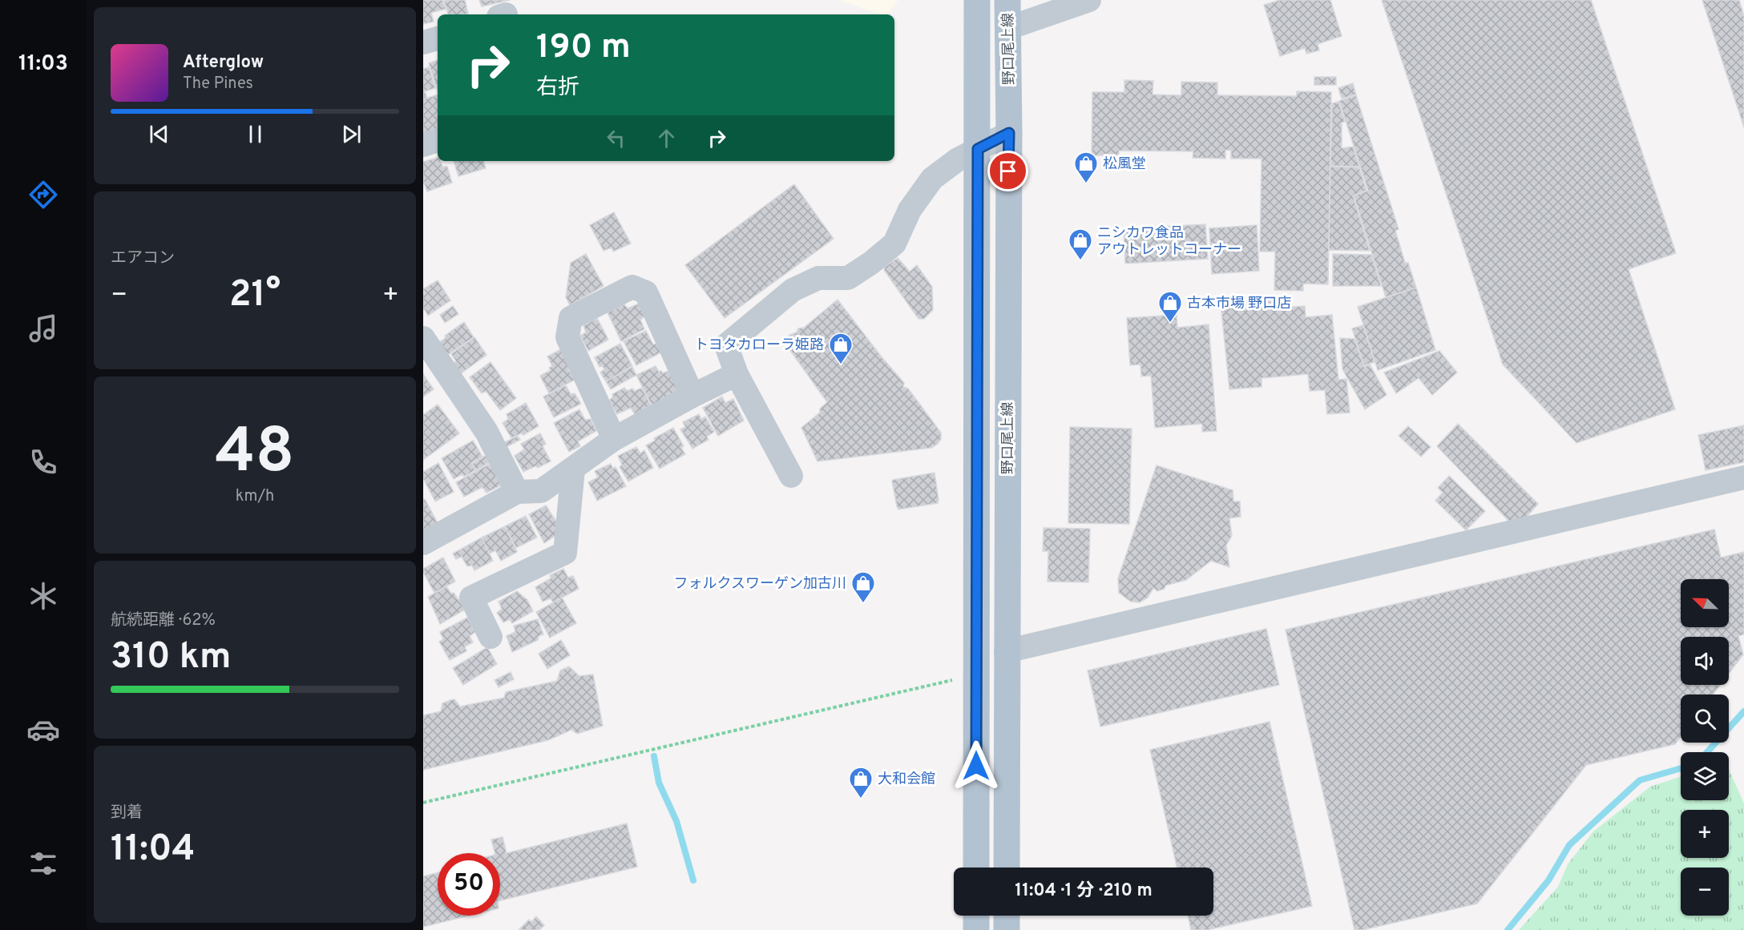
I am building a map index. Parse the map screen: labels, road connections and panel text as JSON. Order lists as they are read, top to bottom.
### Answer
{
  "streets": {
    "main road": ["野口尾上線"]
  },
  "places": {
    "shop": [
      "松風堂",
      "ニシカワ食品 アウトレットコーナー",
      "古本市場 野口店",
      "トヨタカローラ姫路",
      "フォルクスワーゲン加古川",
      "大和会館"
    ]
  },
  "north": "top left",
  "page": {
    "tabs": "11:03",
    "turn": ["190 m", "右折"],
    "song": ["Afterglow", "The Pines"],
    "tile": [
      "エアコン",
      ["48", "km/h"],
      ["航続距離 · 62%", "310 km"],
      ["到着", "11:04"]
    ],
    "heat": ["−", "21°", "+"],
    "map_buttons": ["+", "−"],
    "limit": "50",
    "trip": "11:04 · 1 分 · 210 m"
  }
}
